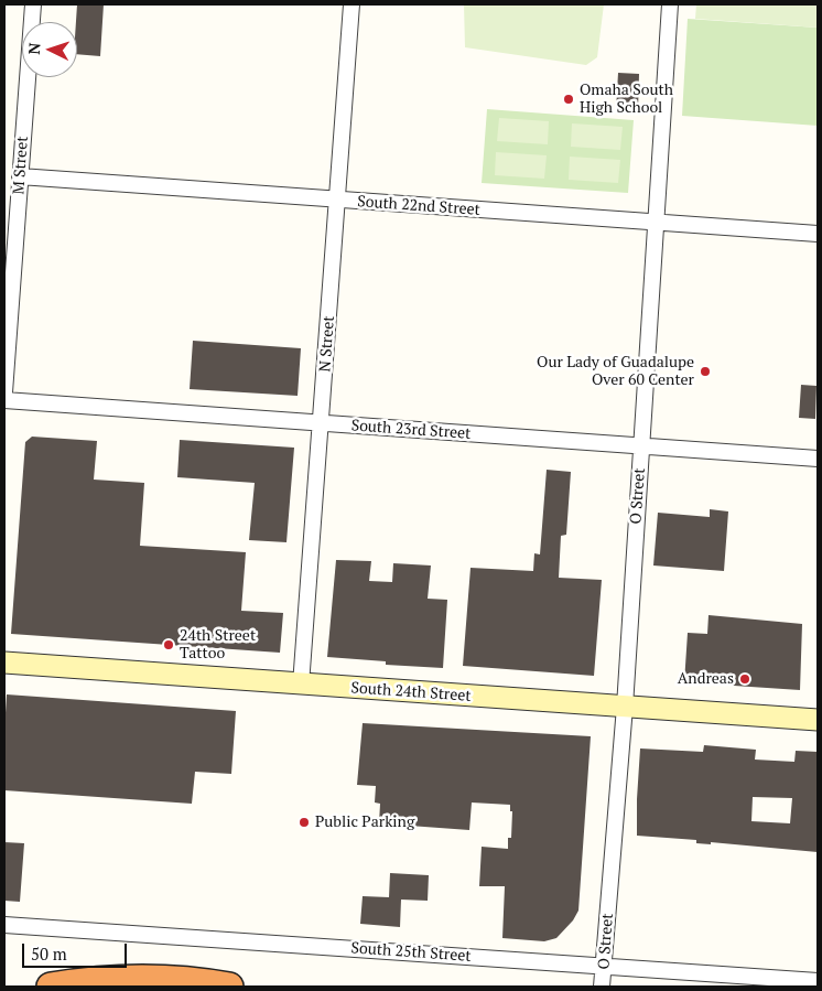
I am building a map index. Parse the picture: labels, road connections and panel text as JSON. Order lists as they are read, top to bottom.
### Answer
{
  "streets": {
    "main road": ["South 24th Street"],
    "street": [
      "M Street",
      "South 22nd Street",
      "N Street",
      "South 23rd Street",
      "O Street",
      "South 25th Street"
    ]
  },
  "crossings": [
    ["M Street", "South 22nd Street"],
    ["South 22nd Street", "N Street"],
    ["South 22nd Street", "O Street"],
    ["N Street", "South 23rd Street"],
    ["N Street", "South 24th Street"],
    ["South 23rd Street", "O Street"],
    ["O Street", "South 24th Street"],
    ["O Street", "South 25th Street"]
  ],
  "places": [
    "Omaha South High School",
    "Our Lady of Guadalupe Over 60 Center",
    "24th Street Tattoo",
    "Andreas",
    "Public Parking"
  ],
  "scale_bar": "50 m",
  "north": "left"
}
